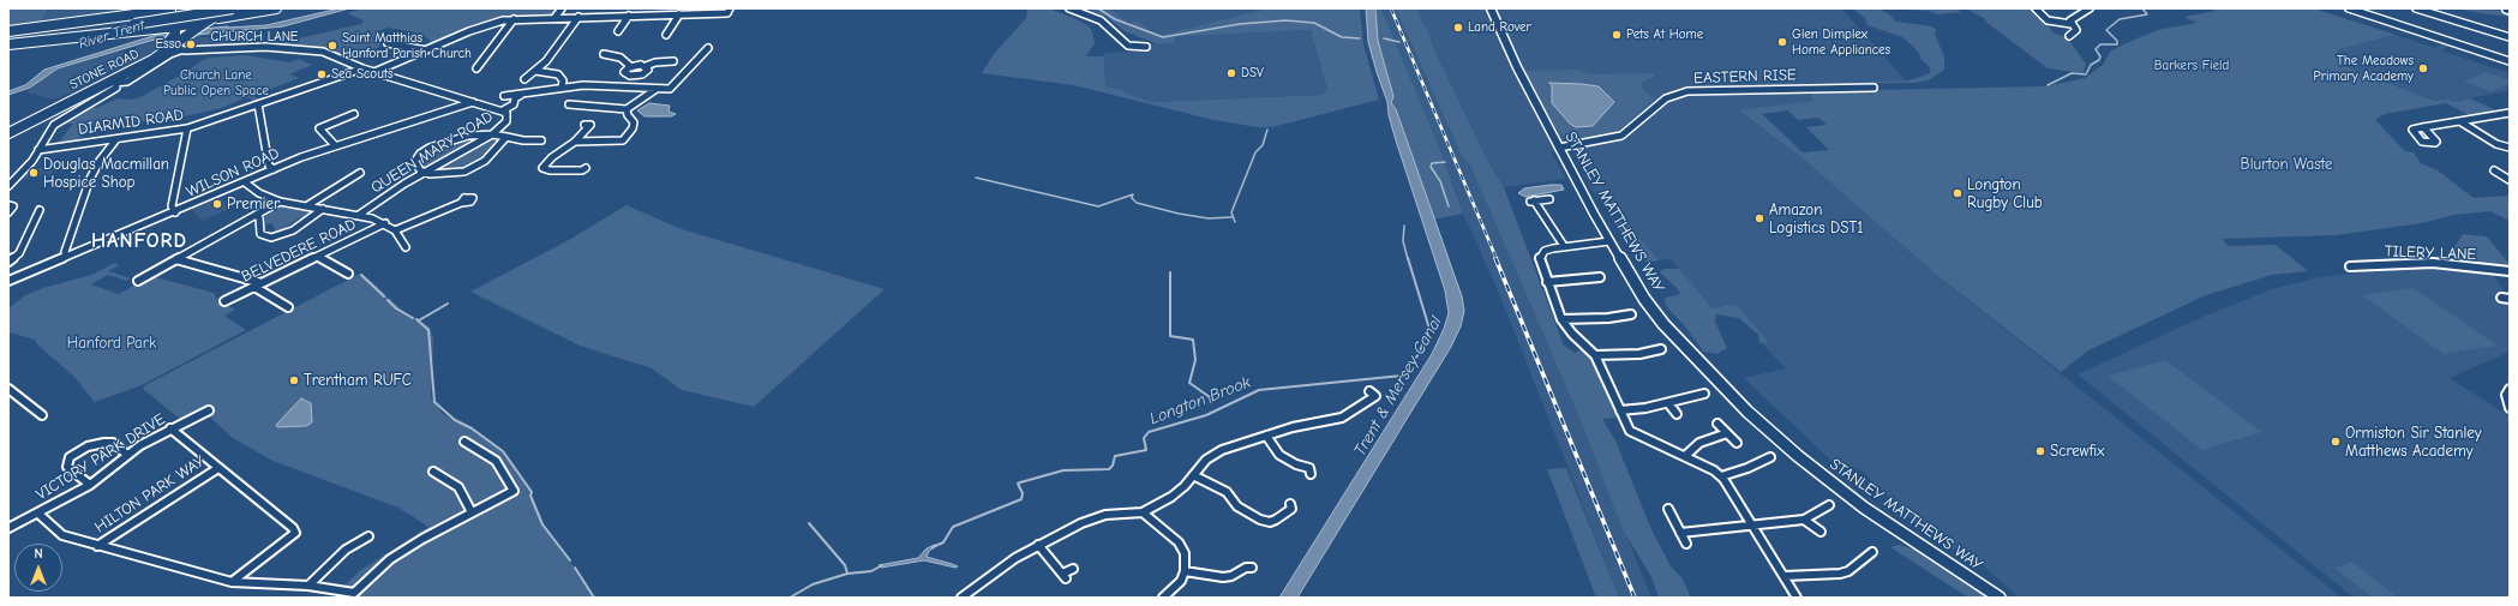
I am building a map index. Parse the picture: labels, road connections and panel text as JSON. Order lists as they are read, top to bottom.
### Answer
{
  "streets": {
    "highway": ["STONE ROAD"],
    "main road": ["STANLEY MATTHEWS WAY"],
    "street": [
      "CHURCH LANE",
      "EASTERN RISE",
      "DIARMID ROAD",
      "QUEEN MARY ROAD",
      "WILSON ROAD",
      "BELVEDERE ROAD",
      "TILERY LANE",
      "VICTORY PARK DRIVE",
      "HILTON PARK WAY"
    ]
  },
  "crossings": [
    ["CHURCH LANE", "STONE ROAD"],
    ["CHURCH LANE", "DIARMID ROAD"],
    ["CHURCH LANE", "QUEEN MARY ROAD"],
    ["CHURCH LANE", "WILSON ROAD"],
    ["EASTERN RISE", "STANLEY MATTHEWS WAY"],
    ["QUEEN MARY ROAD", "WILSON ROAD"]
  ],
  "districts": ["HANFORD"],
  "water": ["River Trent", "Trent & Mersey Canal", "Longton Brook"],
  "parks": [
    "Barkers Field",
    "Church Lane Public Open Space",
    "Blurton Waste",
    "Hanford Park"
  ],
  "places": [
    "Land Rover",
    "Pets At Home",
    "Glen Dimplex Home Appliances",
    "Esso",
    "Saint Matthias Hanford Parish Church",
    "The Meadows Primary Academy",
    "DSV",
    "Sea Scouts",
    "Douglas Macmillan Hospice Shop",
    "Longton Rugby Club",
    "Premier",
    "Amazon Logistics DST1",
    "Trentham RUFC",
    "Ormiston Sir Stanley Matthews Academy",
    "Screwfix"
  ],
  "north": "top"
}
